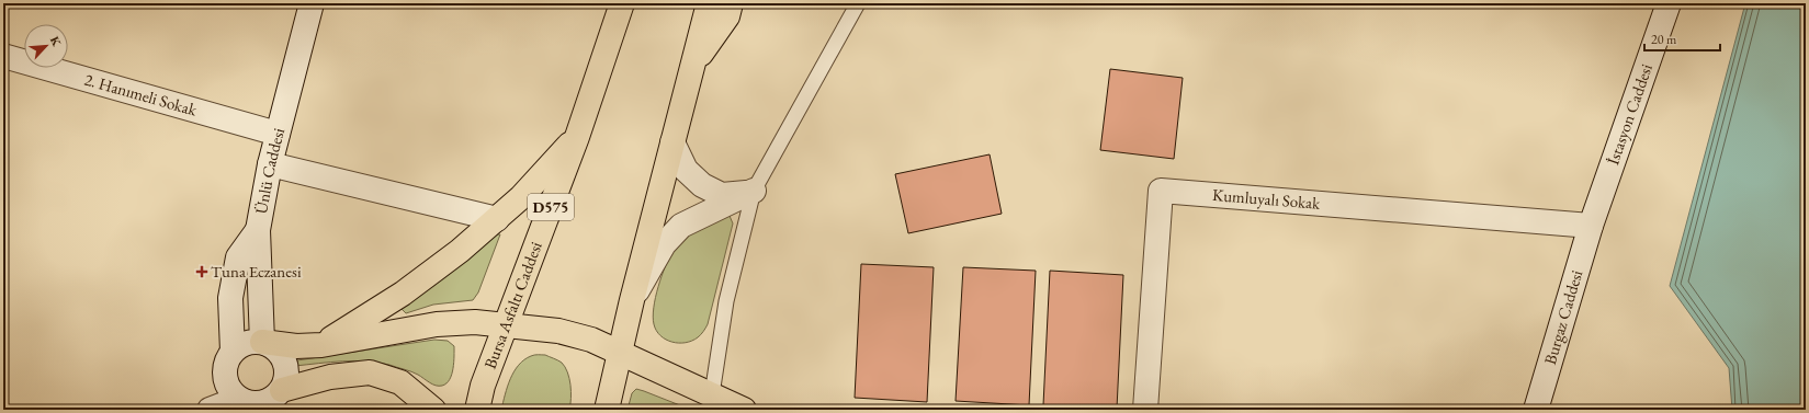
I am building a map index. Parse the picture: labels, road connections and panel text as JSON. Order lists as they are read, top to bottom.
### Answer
{
  "streets": {
    "highway": ["D575", "Bursa Asfaltı Caddesi"],
    "street": [
      "2. Hanımeli Sokak",
      "İstasyon Caddesi",
      "Ünlü Caddesi",
      "Kumluyalı Sokak",
      "Burgaz Caddesi"
    ]
  },
  "crossings": [
    ["2. Hanımeli Sokak", "Ünlü Caddesi"],
    ["İstasyon Caddesi", "Kumluyalı Sokak"],
    ["İstasyon Caddesi", "Burgaz Caddesi"],
    ["Kumluyalı Sokak", "Burgaz Caddesi"]
  ],
  "places": {
    "health": ["Tuna Eczanesi"]
  },
  "scale_bar": "20 m",
  "north": "top right"
}
